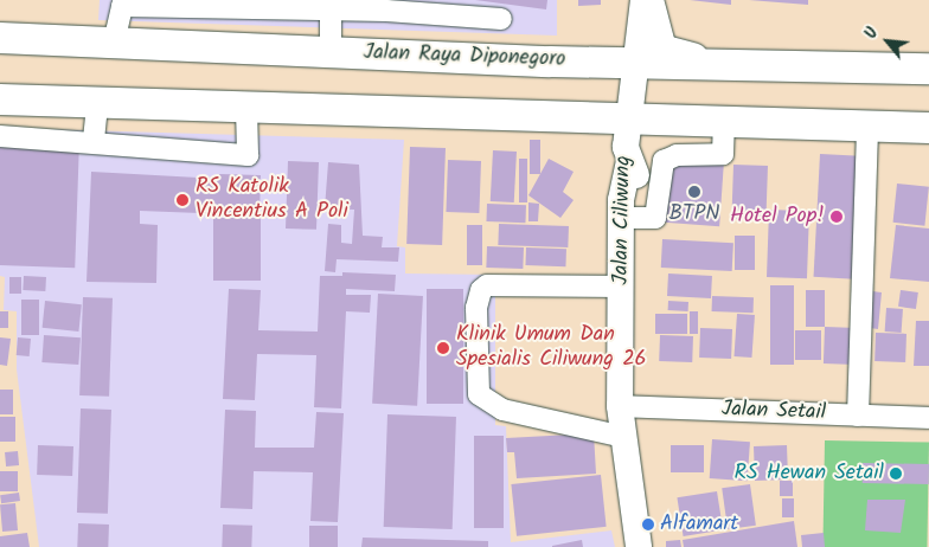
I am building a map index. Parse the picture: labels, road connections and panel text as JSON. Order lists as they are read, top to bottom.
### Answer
{
  "streets": {
    "highway": ["Jalan Raya Diponegoro"],
    "main road": ["Jalan Ciliwung"],
    "street": ["Jalan Setail"]
  },
  "crossings": [
    ["Jalan Raya Diponegoro", "Jalan Ciliwung"],
    ["Jalan Ciliwung", "Jalan Setail"]
  ],
  "places": [
    "BTPN",
    "RS Katolik Vincentius A Poli",
    "Hotel Pop!",
    "Klinik Umum Dan Spesialis Ciliwung 26",
    "RS Hewan Setail",
    "Alfamart"
  ],
  "north": "top left"
}
